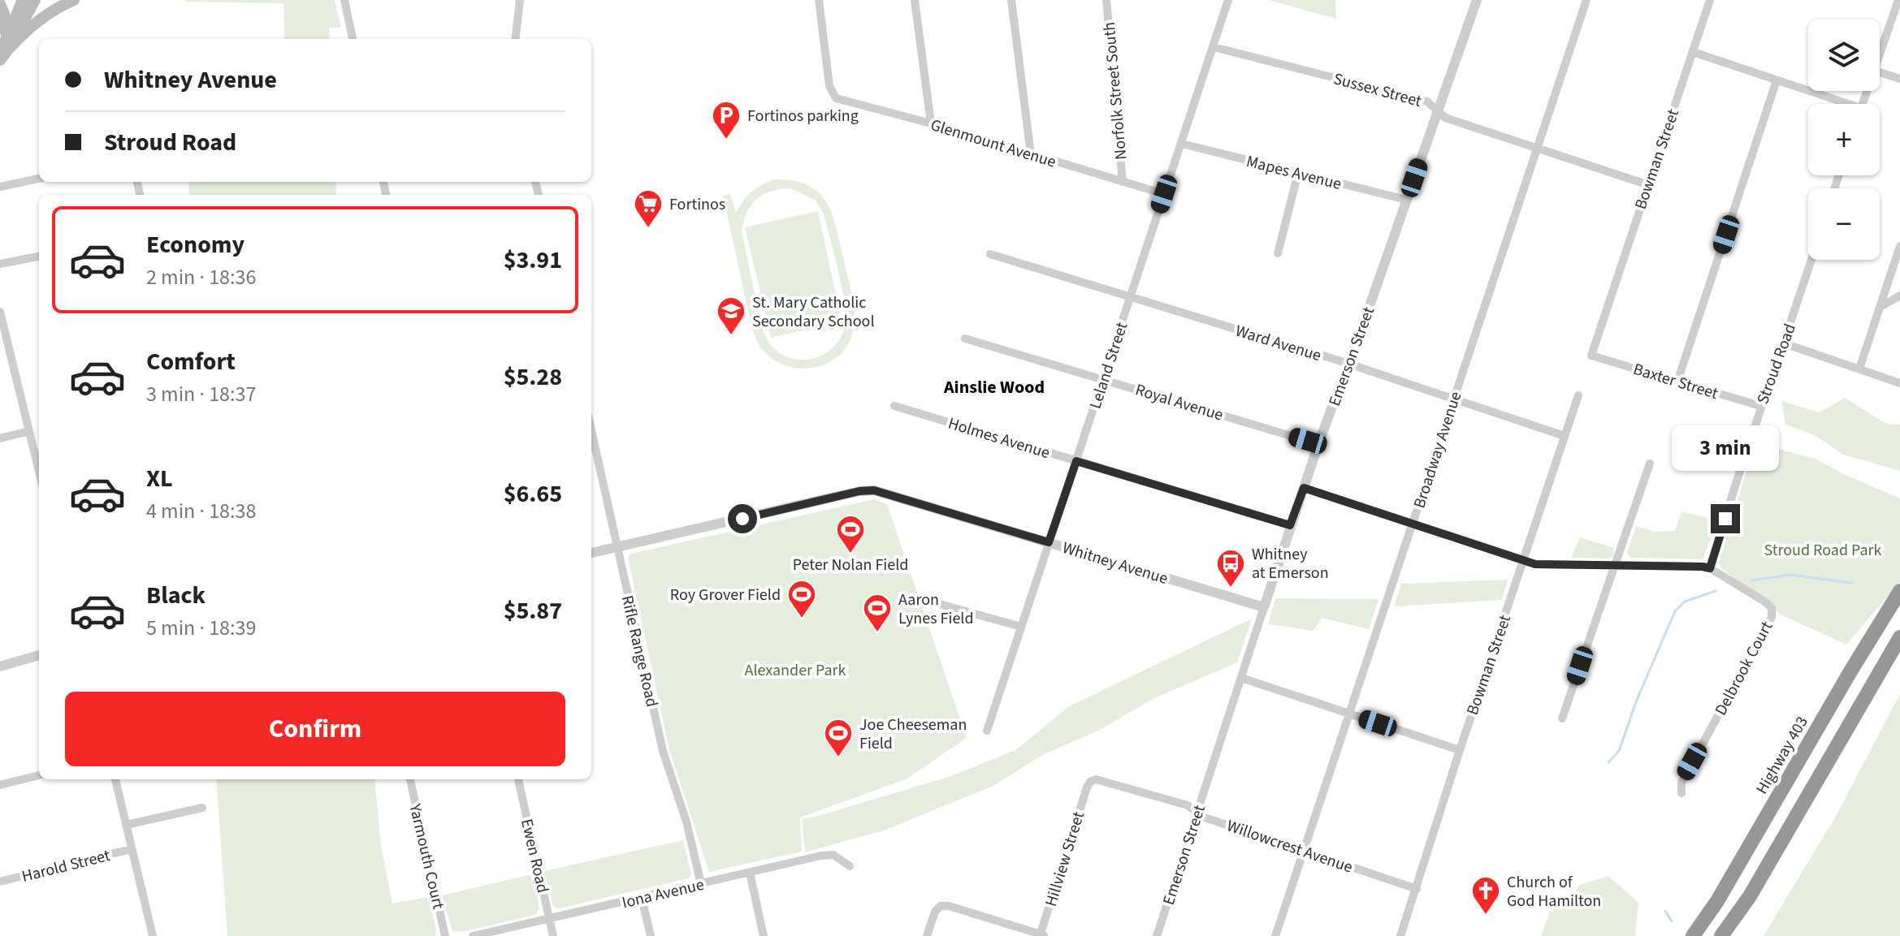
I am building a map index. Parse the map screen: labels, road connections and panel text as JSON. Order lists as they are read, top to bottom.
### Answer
{
  "streets": {
    "highway": ["Highway 403"],
    "street": [
      "Sussex Street",
      "Norfolk Street South",
      "Glenmount Avenue",
      "Bowman Street",
      "Mapes Avenue",
      "Ward Avenue",
      "Emerson Street",
      "Stroud Road",
      "Leland Street",
      "Baxter Street",
      "Royal Avenue",
      "Holmes Avenue",
      "Broadway Avenue",
      "Whitney Avenue",
      "Rifle Range Road",
      "Delbrook Court",
      "Willowcrest Avenue",
      "Ewen Road",
      "Yarmouth Court",
      "Hillview Street",
      "Harold Street",
      "Iona Avenue"
    ]
  },
  "crossings": [
    ["Sussex Street", "Bowman Street"],
    ["Sussex Street", "Emerson Street"],
    ["Sussex Street", "Leland Street"],
    ["Sussex Street", "Broadway Avenue"],
    ["Norfolk Street South", "Glenmount Avenue"],
    ["Glenmount Avenue", "Leland Street"],
    ["Bowman Street", "Ward Avenue"],
    ["Bowman Street", "Baxter Street"],
    ["Bowman Street", "Willowcrest Avenue"],
    ["Mapes Avenue", "Emerson Street"],
    ["Mapes Avenue", "Leland Street"],
    ["Ward Avenue", "Emerson Street"],
    ["Ward Avenue", "Leland Street"],
    ["Ward Avenue", "Broadway Avenue"],
    ["Emerson Street", "Royal Avenue"],
    ["Emerson Street", "Holmes Avenue"],
    ["Emerson Street", "Whitney Avenue"],
    ["Emerson Street", "Willowcrest Avenue"],
    ["Stroud Road", "Baxter Street"],
    ["Stroud Road", "Delbrook Court"],
    ["Leland Street", "Royal Avenue"],
    ["Leland Street", "Holmes Avenue"],
    ["Leland Street", "Whitney Avenue"],
    ["Broadway Avenue", "Willowcrest Avenue"],
    ["Whitney Avenue", "Rifle Range Road"],
    ["Rifle Range Road", "Iona Avenue"],
    ["Willowcrest Avenue", "Hillview Street"],
    ["Ewen Road", "Iona Avenue"]
  ],
  "districts": ["Ainslie Wood"],
  "parks": ["Stroud Road Park", "Alexander Park"],
  "places": {
    "parking": ["Fortinos parking"],
    "supermarket": ["Fortinos"],
    "school or university": ["St. Mary Catholic Secondary School"],
    "sports": [
      "Peter Nolan Field",
      "Roy Grover Field",
      "Aaron Lynes Field",
      "Joe Cheeseman Field"
    ],
    "bus stop": ["Whitney at Emerson"],
    "church": ["Church of God Hamilton"]
  },
  "page": {
    "map_buttons": ["+", "−"],
    "banner": ["Whitney Avenue", "Stroud Road"],
    "list": [
      {
        "name": "Economy",
        "note": "2 min · 18:36",
        "value": "$3.91"
      },
      {
        "name": "Comfort",
        "note": "3 min · 18:37",
        "value": "$5.28"
      },
      {
        "name": "XL",
        "note": "4 min · 18:38",
        "value": "$6.65"
      },
      {
        "name": "Black",
        "note": "5 min · 18:39",
        "value": "$5.87"
      }
    ],
    "bubble": "3 min",
    "buttons": "Confirm"
  }
}
